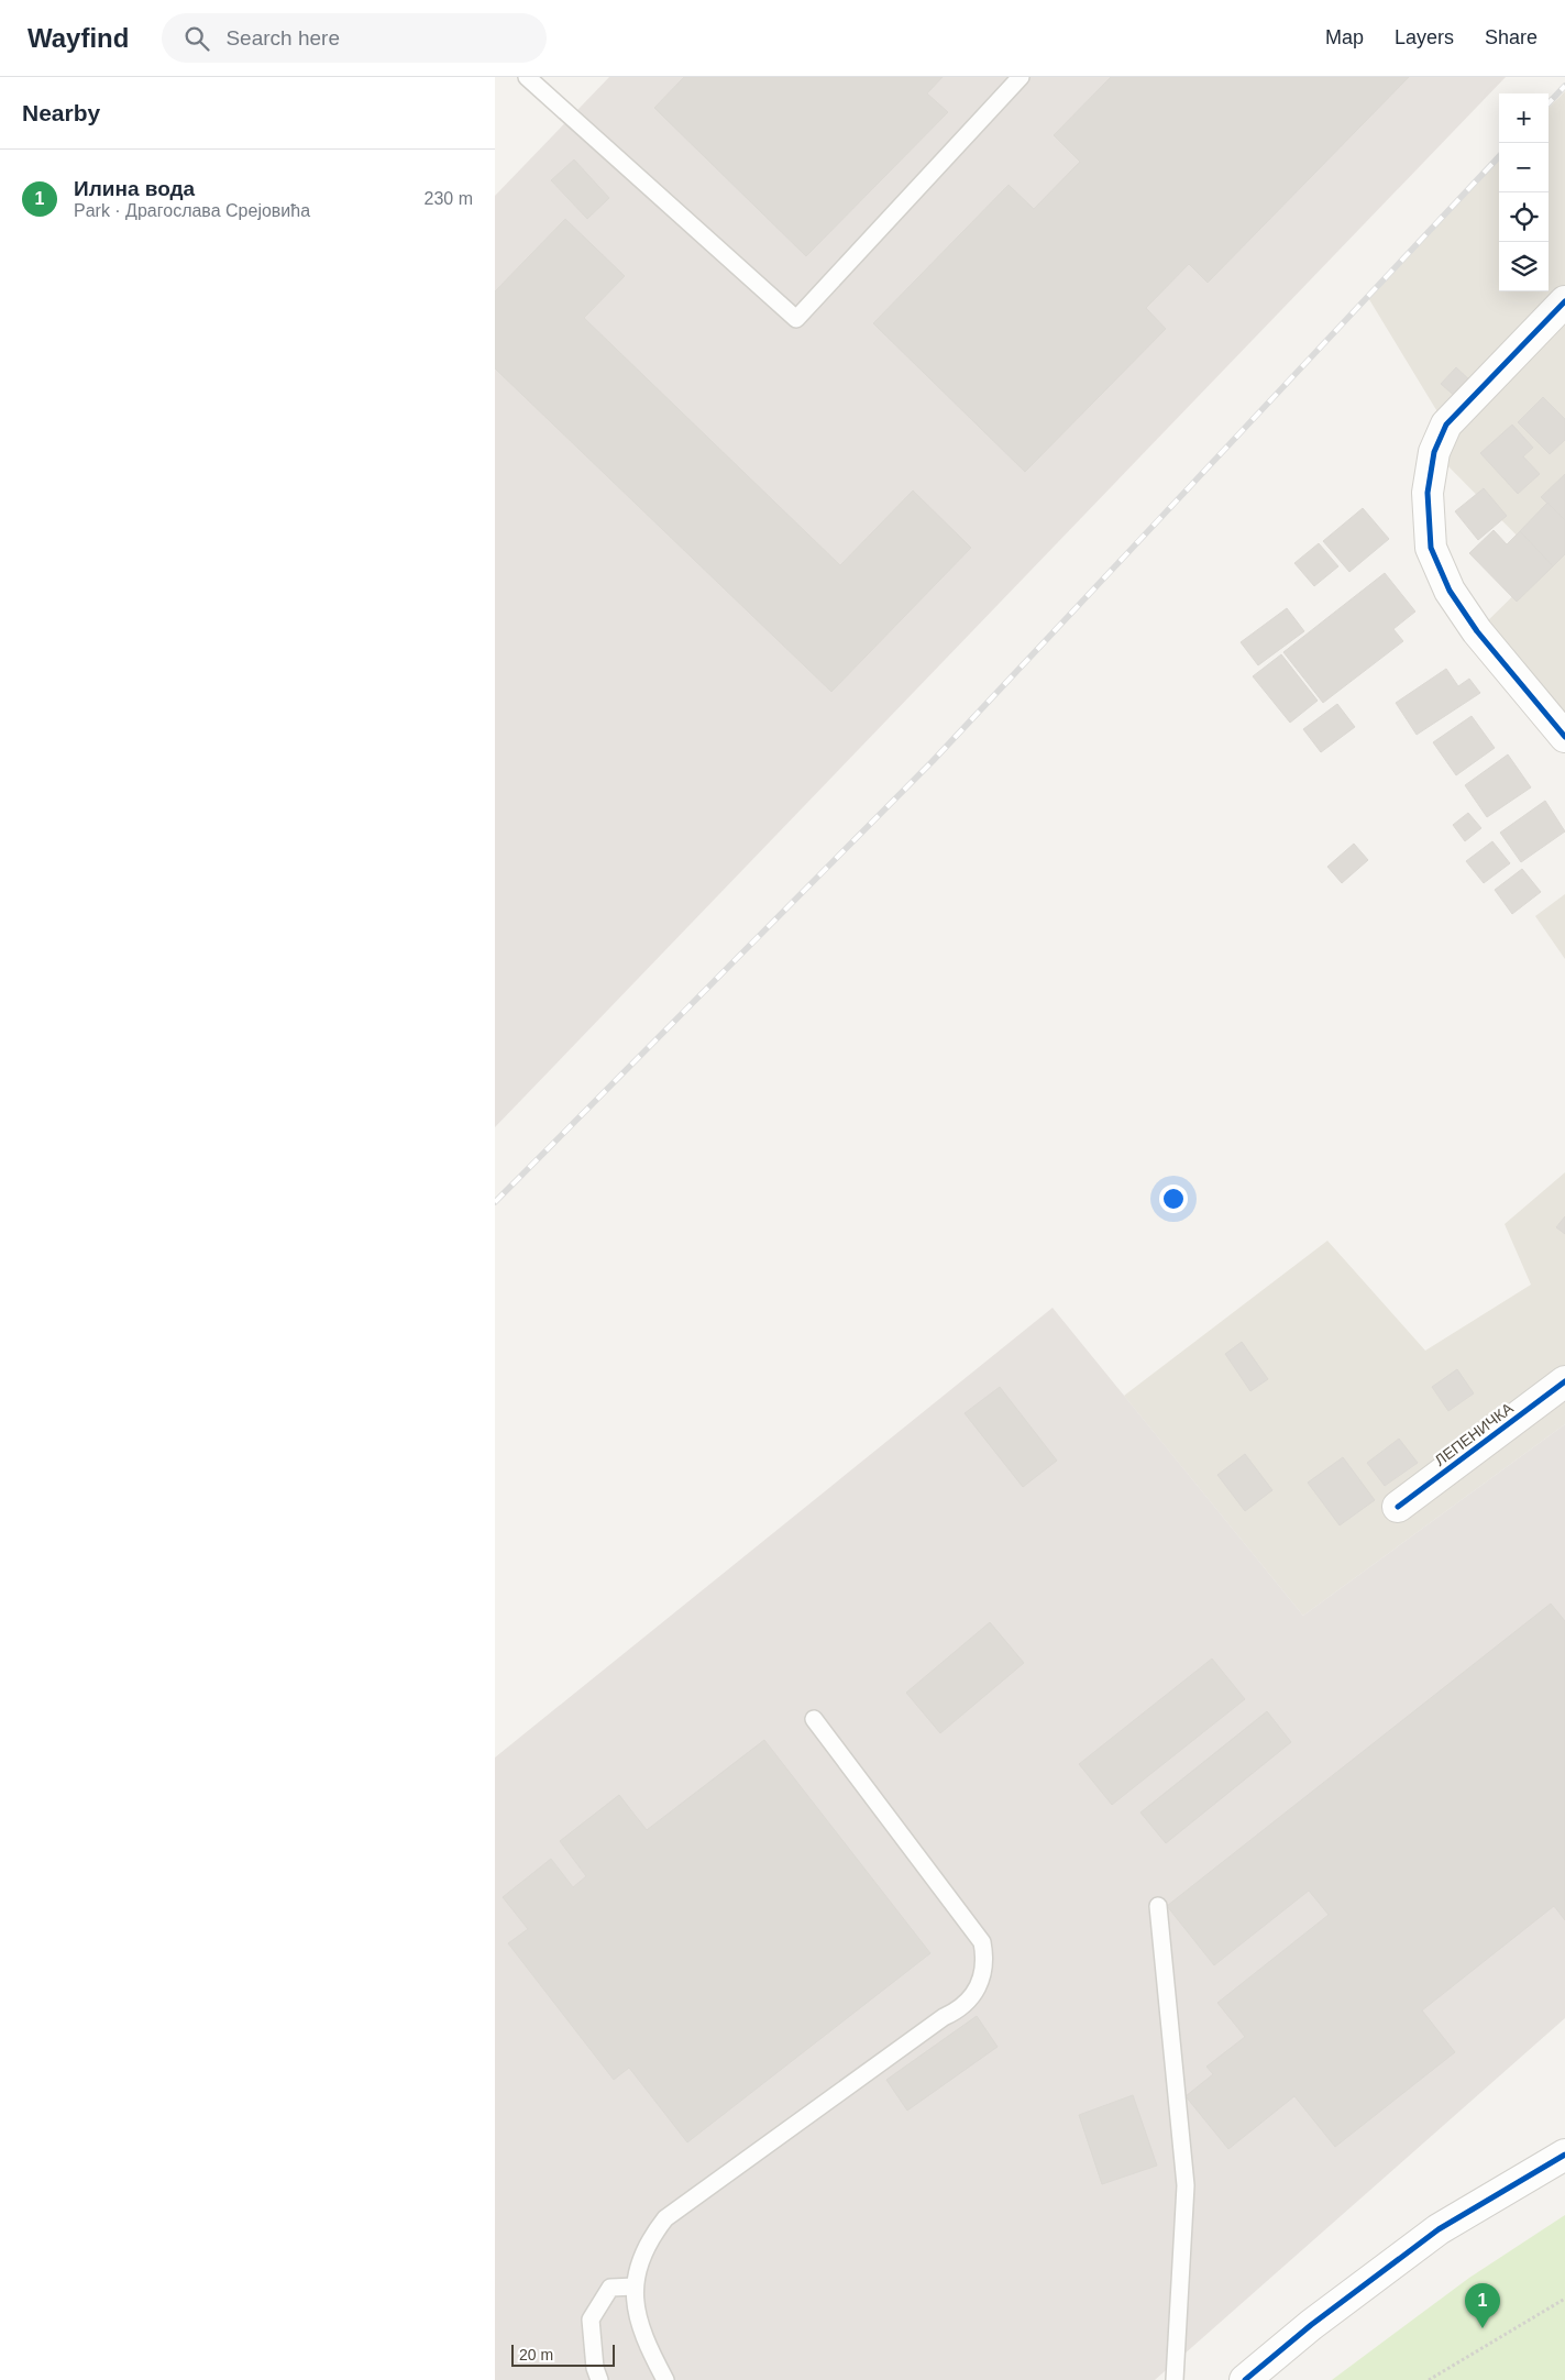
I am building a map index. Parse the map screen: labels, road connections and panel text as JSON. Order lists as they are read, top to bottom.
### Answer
{
  "streets": {
    "street": ["ЛЕПЕНИЧКА"]
  },
  "scale_bar": "20 m",
  "page": {
    "header": "Wayfind",
    "search": "Search here",
    "nav": ["Map", "Layers", "Share"],
    "heading": "Nearby",
    "map_buttons": ["+", "−"],
    "list": [
      {
        "mark": "1",
        "name": "Илина вода",
        "note": "Park · Драгослава Срејовића",
        "value": "230 m"
      }
    ],
    "pins": "1",
    "scale": "20 m"
  }
}
